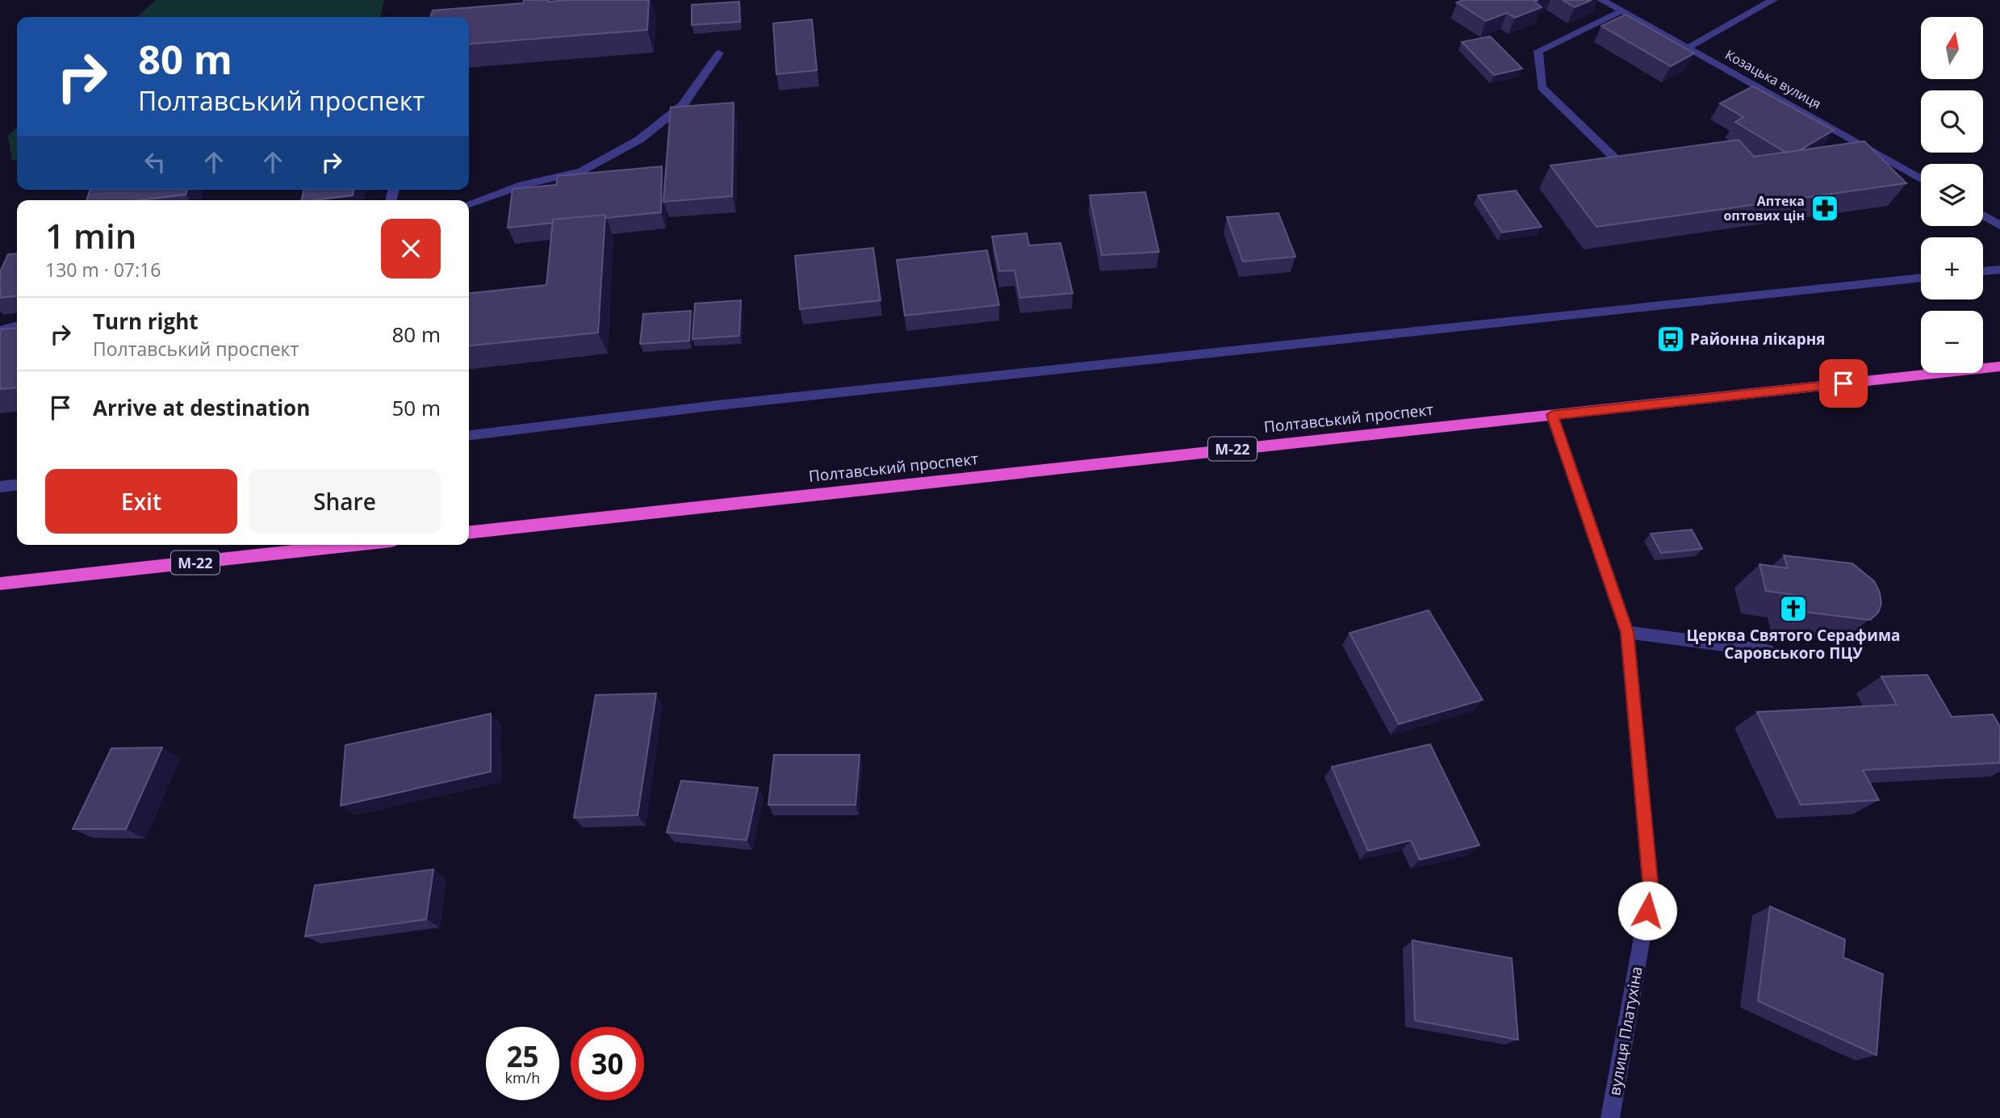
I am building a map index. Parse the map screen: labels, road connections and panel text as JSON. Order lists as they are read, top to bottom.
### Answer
{
  "streets": {
    "highway": ["Полтавський проспект", "М-22"],
    "street": ["Козацька вулиця", "вулиця Платухіна"]
  },
  "crossings": [
    ["Полтавський проспект", "вулиця Платухіна"]
  ],
  "places": {
    "pharmacy": ["Аптека оптових цін"],
    "bus stop": ["Районна лікарня"],
    "church": ["Церква Святого Серафима Саровського ПЦУ"]
  },
  "north": "top",
  "page": {
    "map_buttons": ["+", "−"],
    "turn": ["80 m", "Полтавський проспект"],
    "heading": ["1 min", "130 m · 07:16"],
    "list": [
      {
        "name": "Turn right",
        "note": "Полтавський проспект",
        "value": "80 m"
      },
      {
        "name": "Arrive at destination",
        "value": "50 m"
      }
    ],
    "buttons": ["Exit", "Share"],
    "speed": "25 km/h",
    "limit": "30"
  }
}
